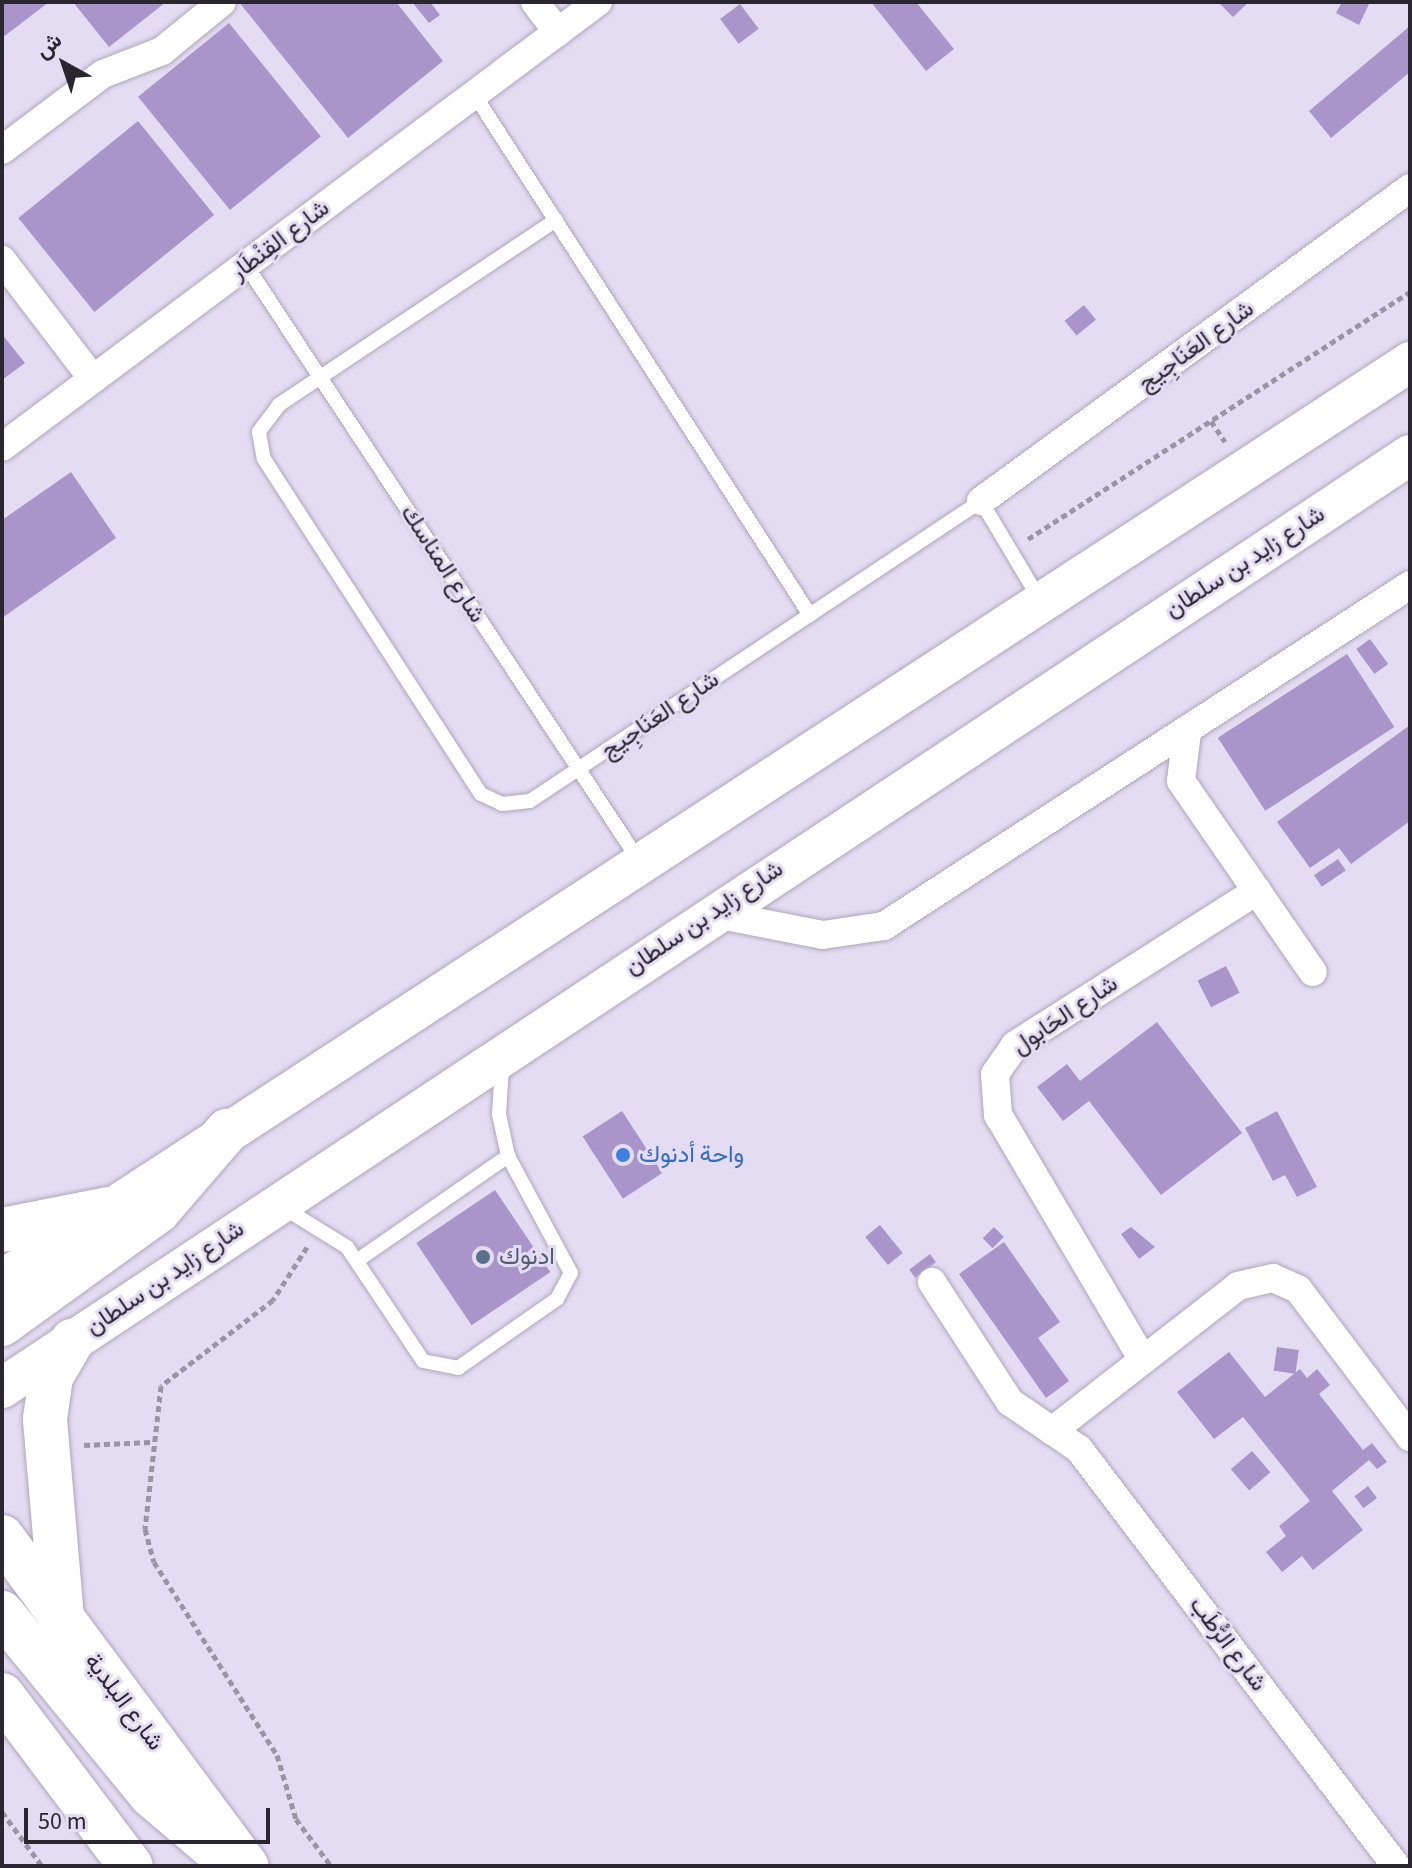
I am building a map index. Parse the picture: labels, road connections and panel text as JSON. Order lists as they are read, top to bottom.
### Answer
{
  "streets": {
    "main road": ["شارع زايد بن سلطان", "شارع البلدية"],
    "street": [
      "شارع القِنْطَار",
      "شارع العَنَاجِيج",
      "شارع الحَابول",
      "شارع الرُّطَب"
    ],
    "lane": ["شارع المناسك"]
  },
  "crossings": [
    ["شارع القِنْطَار", "شارع المناسك"],
    ["شارع العَنَاجِيج", "شارع المناسك"]
  ],
  "places": ["واحة أدنوك", "ادنوك"],
  "scale_bar": "50 m",
  "north": "top left"
}
